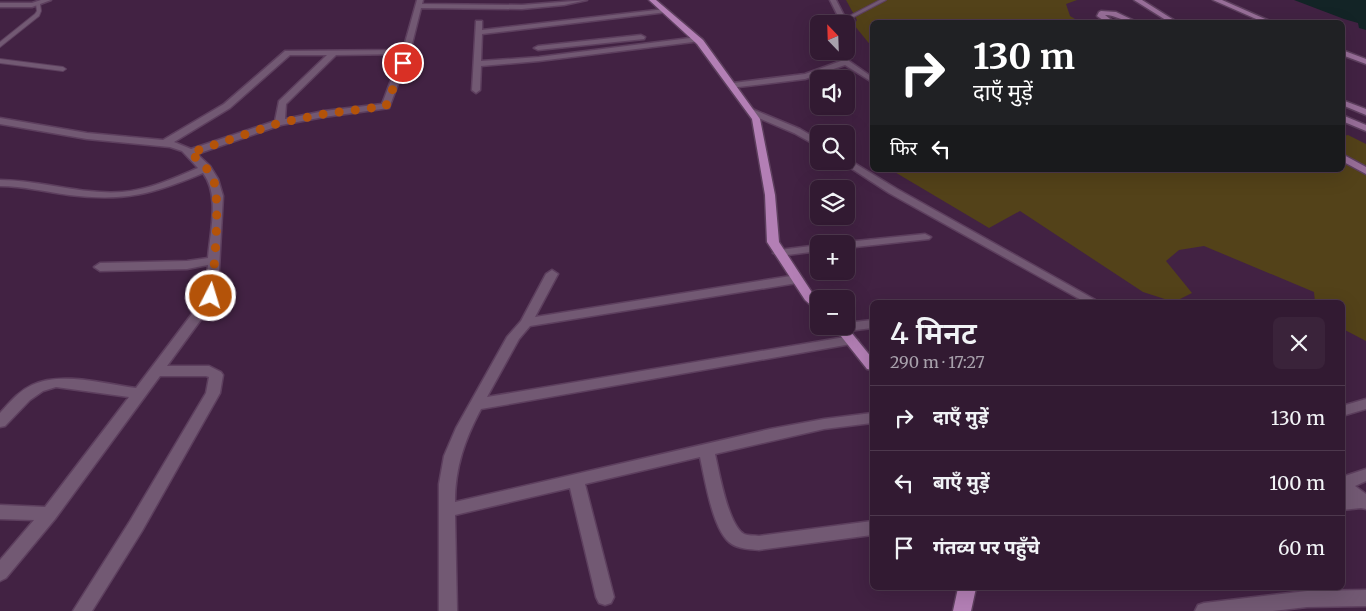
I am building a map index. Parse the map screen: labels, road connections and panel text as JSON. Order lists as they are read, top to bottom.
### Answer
{
  "north": "top left",
  "page": {
    "map_buttons": ["+", "−"],
    "turn": ["130 m", "दाएँ मुड़ें"],
    "then": "फिर",
    "heading": ["4 मिनट", "290 m · 17:27"],
    "list": [
      {
        "name": "दाएँ मुड़ें",
        "value": "130 m"
      },
      {
        "name": "बाएँ मुड़ें",
        "value": "100 m"
      },
      {
        "name": "गंतव्य पर पहुँचे",
        "value": "60 m"
      }
    ]
  }
}
